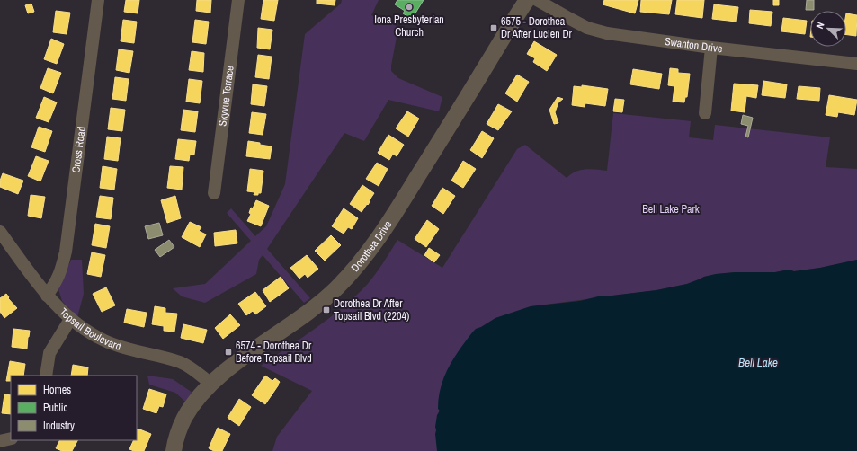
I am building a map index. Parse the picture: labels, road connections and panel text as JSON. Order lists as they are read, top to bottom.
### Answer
{
  "streets": {
    "street": [
      "Swanton Drive",
      "Skyvue Terrace",
      "Cross Road",
      "Dorothea Drive",
      "Topsail Boulevard"
    ]
  },
  "crossings": [
    ["Cross Road", "Topsail Boulevard"],
    ["Dorothea Drive", "Topsail Boulevard"]
  ],
  "water": ["Bell Lake"],
  "parks": ["Bell Lake Park"],
  "places": {
    "other": ["Iona Presbyterian Church"],
    "transit": ["6575 - Dorothea Dr After Lucien Dr", "Dorothea Dr After Topsail Blvd (2204)", "6574 - Dorothea Dr Before Topsail Blvd"]
  },
  "legend": ["Homes", "Public", "Industry"],
  "north": "top left"
}
